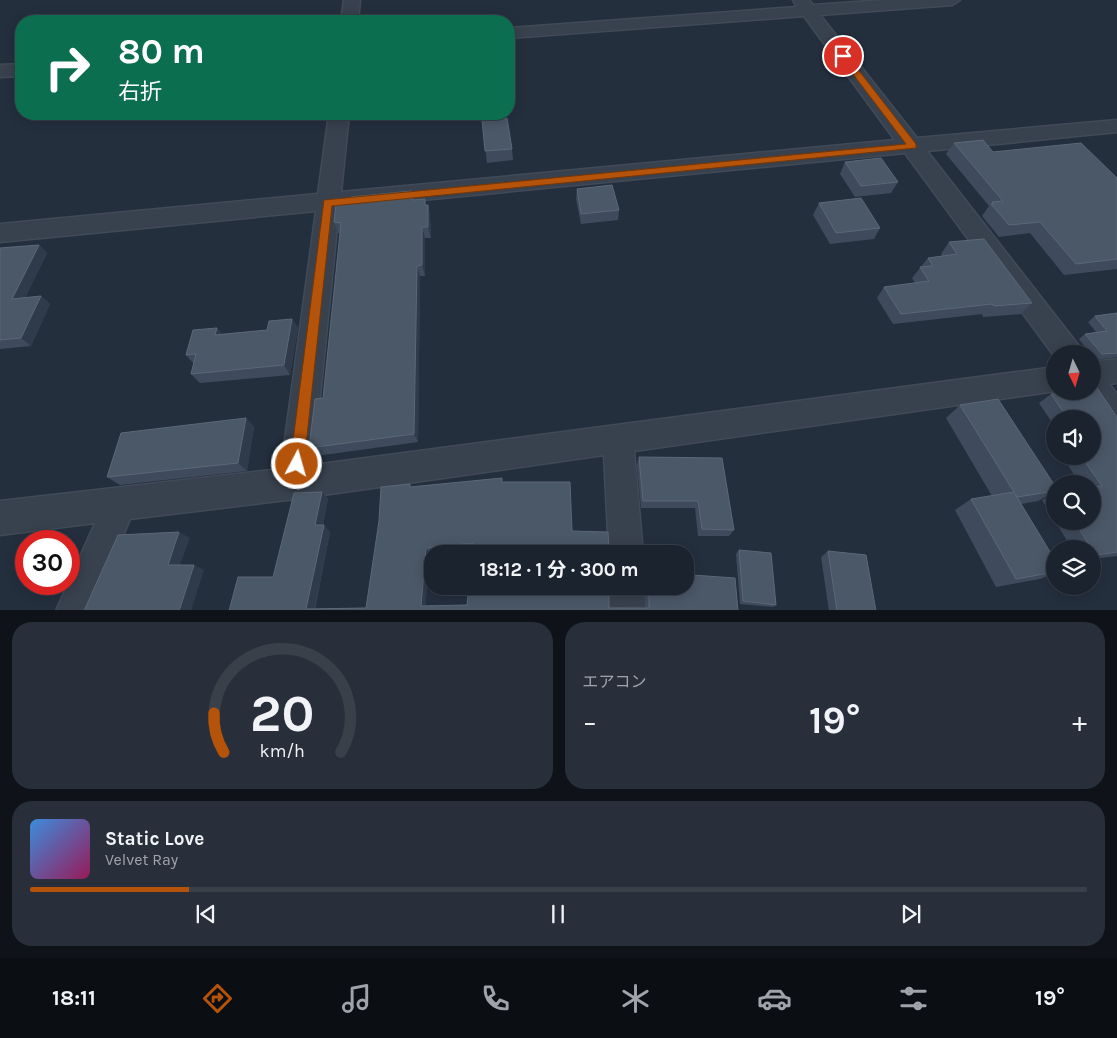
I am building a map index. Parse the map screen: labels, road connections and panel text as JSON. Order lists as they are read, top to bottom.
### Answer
{
  "north": "bottom",
  "page": {
    "turn": ["80 m", "右折"],
    "limit": "30",
    "trip": "18:12 · 1 分 · 300 m",
    "tile": "エアコン",
    "heat": ["−", "19°", "+"],
    "song": ["Static Love", "Velvet Ray"],
    "tabs": ["18:11", "19°"],
    "gauge": ["20", "km/h"]
  }
}
